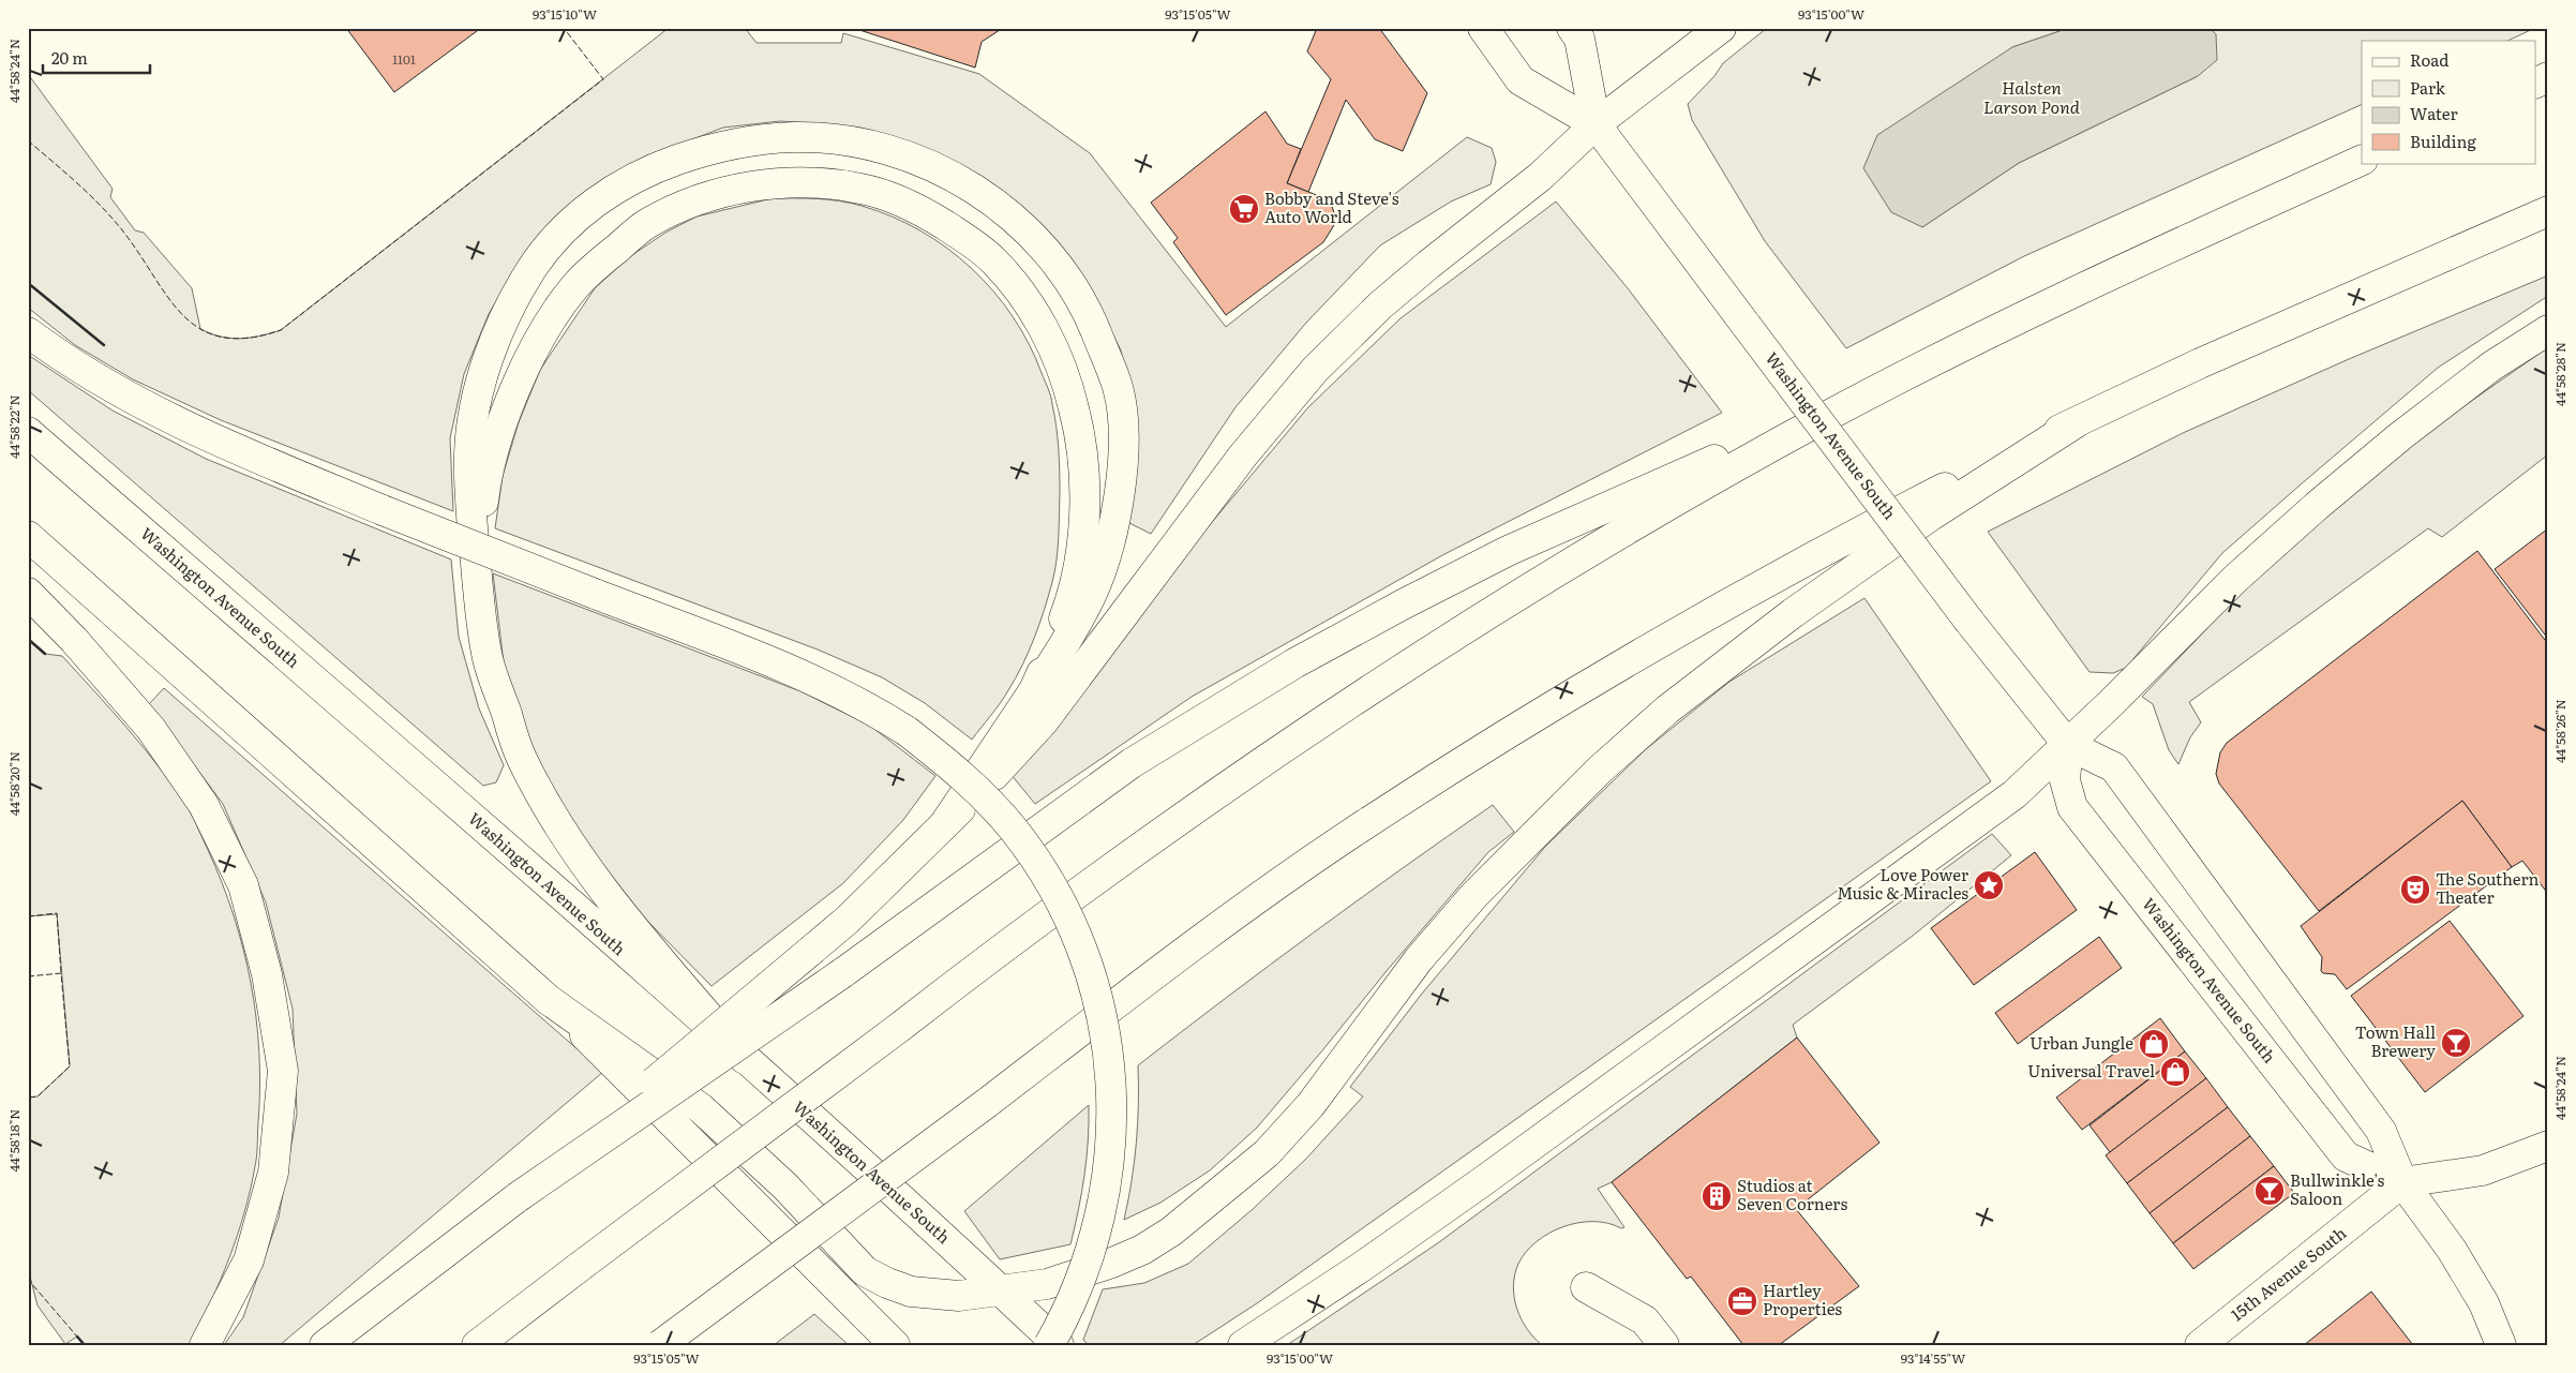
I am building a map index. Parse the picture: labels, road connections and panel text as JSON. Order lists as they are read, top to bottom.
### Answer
{
  "streets": {
    "main road": ["Washington Avenue South", "15th Avenue South"]
  },
  "crossings": [
    ["Washington Avenue South", "15th Avenue South"]
  ],
  "water": ["Halsten Larson Pond"],
  "places": {
    "supermarket": ["Bobby and Steve's Auto World"],
    "place": ["Love Power Music & Miracles"],
    "theatre": ["The Southern Theater"],
    "bar": ["Town Hall Brewery", "Bullwinkle's Saloon"],
    "shop": ["Urban Jungle", "Universal Travel"],
    "building": ["Studios at Seven Corners"],
    "office": ["Hartley Properties"]
  },
  "house_numbers": ["1101"],
  "legend": [
    "Road",
    "Park",
    "Water",
    "Building"
  ],
  "scale_bar": "20 m",
  "coordinates": [
    "93°15'10\"W",
    "93°15'05\"W",
    "93°15'00\"W",
    "44°58'24\"N",
    "44°58'28\"N",
    "44°58'22\"N",
    "44°58'26\"N",
    "44°58'20\"N",
    "44°58'18\"N",
    "93°14'55\"W"
  ]
}
